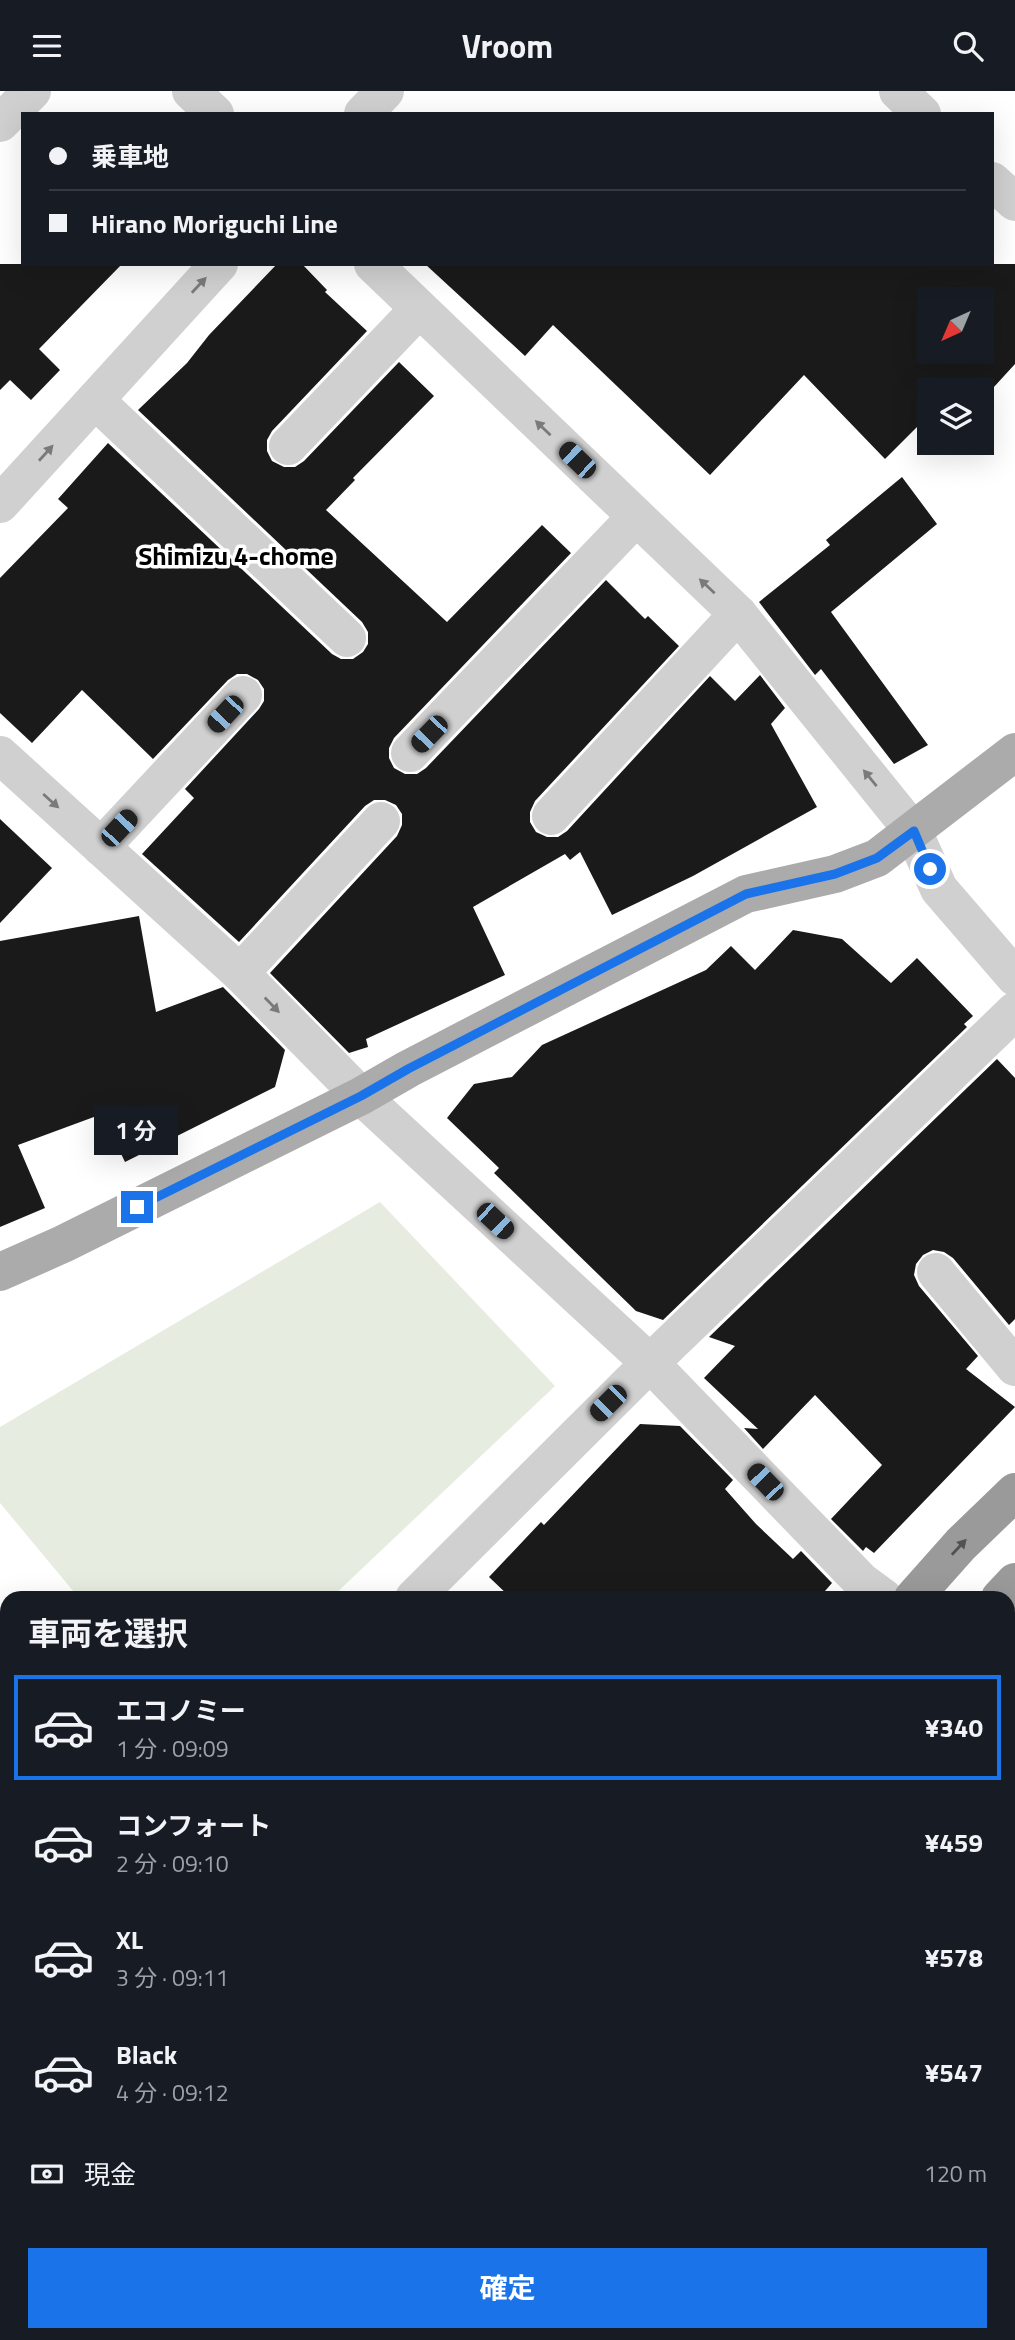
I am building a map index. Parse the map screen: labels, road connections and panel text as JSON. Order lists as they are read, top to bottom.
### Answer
{
  "districts": ["Shimizu 4-chome"],
  "north": "bottom left",
  "page": {
    "header": "Vroom",
    "banner": ["乗車地", "Hirano Moriguchi Line"],
    "bubble": "1 分",
    "heading": "車両を選択",
    "list": [
      {
        "name": "エコノミー",
        "note": "1 分 · 09:09",
        "value": "¥340"
      },
      {
        "name": "コンフォート",
        "note": "2 分 · 09:10",
        "value": "¥459"
      },
      {
        "name": "XL",
        "note": "3 分 · 09:11",
        "value": "¥578"
      },
      {
        "name": "Black",
        "note": "4 分 · 09:12",
        "value": "¥547"
      }
    ],
    "pay": ["現金", "120 m"],
    "buttons": "確定"
  }
}
